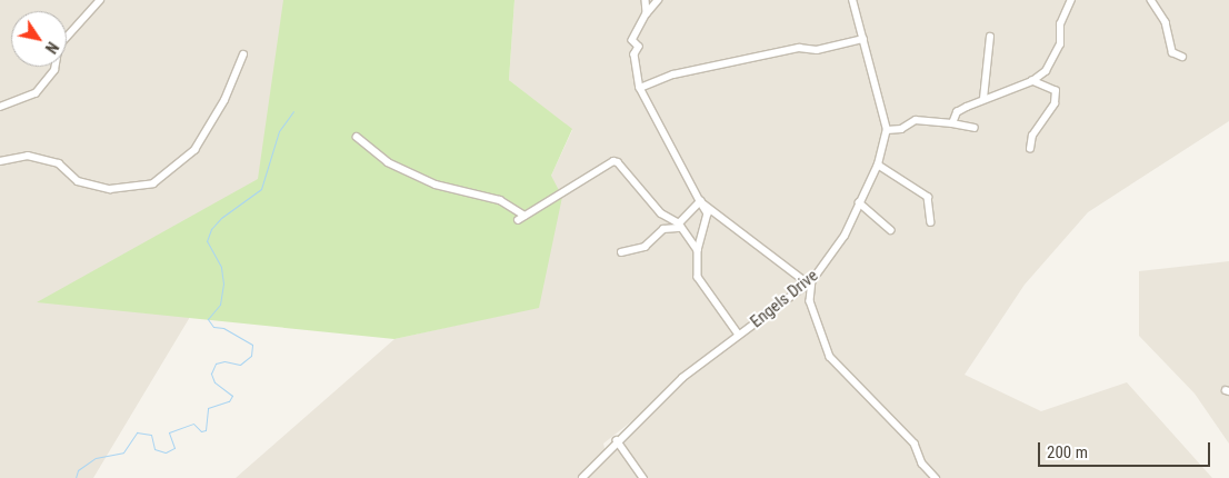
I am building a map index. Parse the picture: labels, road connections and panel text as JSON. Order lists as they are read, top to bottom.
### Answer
{
  "streets": {
    "street": ["Engels Drive"]
  },
  "scale_bar": "200 m",
  "north": "bottom right"
}
